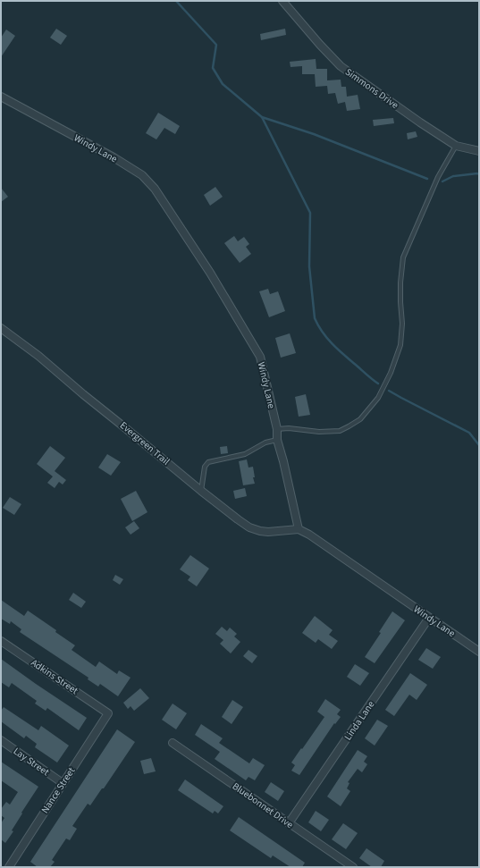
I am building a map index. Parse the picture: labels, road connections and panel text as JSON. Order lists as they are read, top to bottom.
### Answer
{
  "streets": {
    "street": [
      "Simmons Drive",
      "Windy Lane",
      "Evergreen Trail",
      "Adkins Street",
      "Linda Lane",
      "Lay Street",
      "Nance Street",
      "Bluebonnet Drive"
    ]
  },
  "crossings": [
    ["Windy Lane", "Evergreen Trail"],
    ["Windy Lane", "Linda Lane"],
    ["Adkins Street", "Nance Street"],
    ["Linda Lane", "Bluebonnet Drive"],
    ["Lay Street", "Nance Street"]
  ]
}
